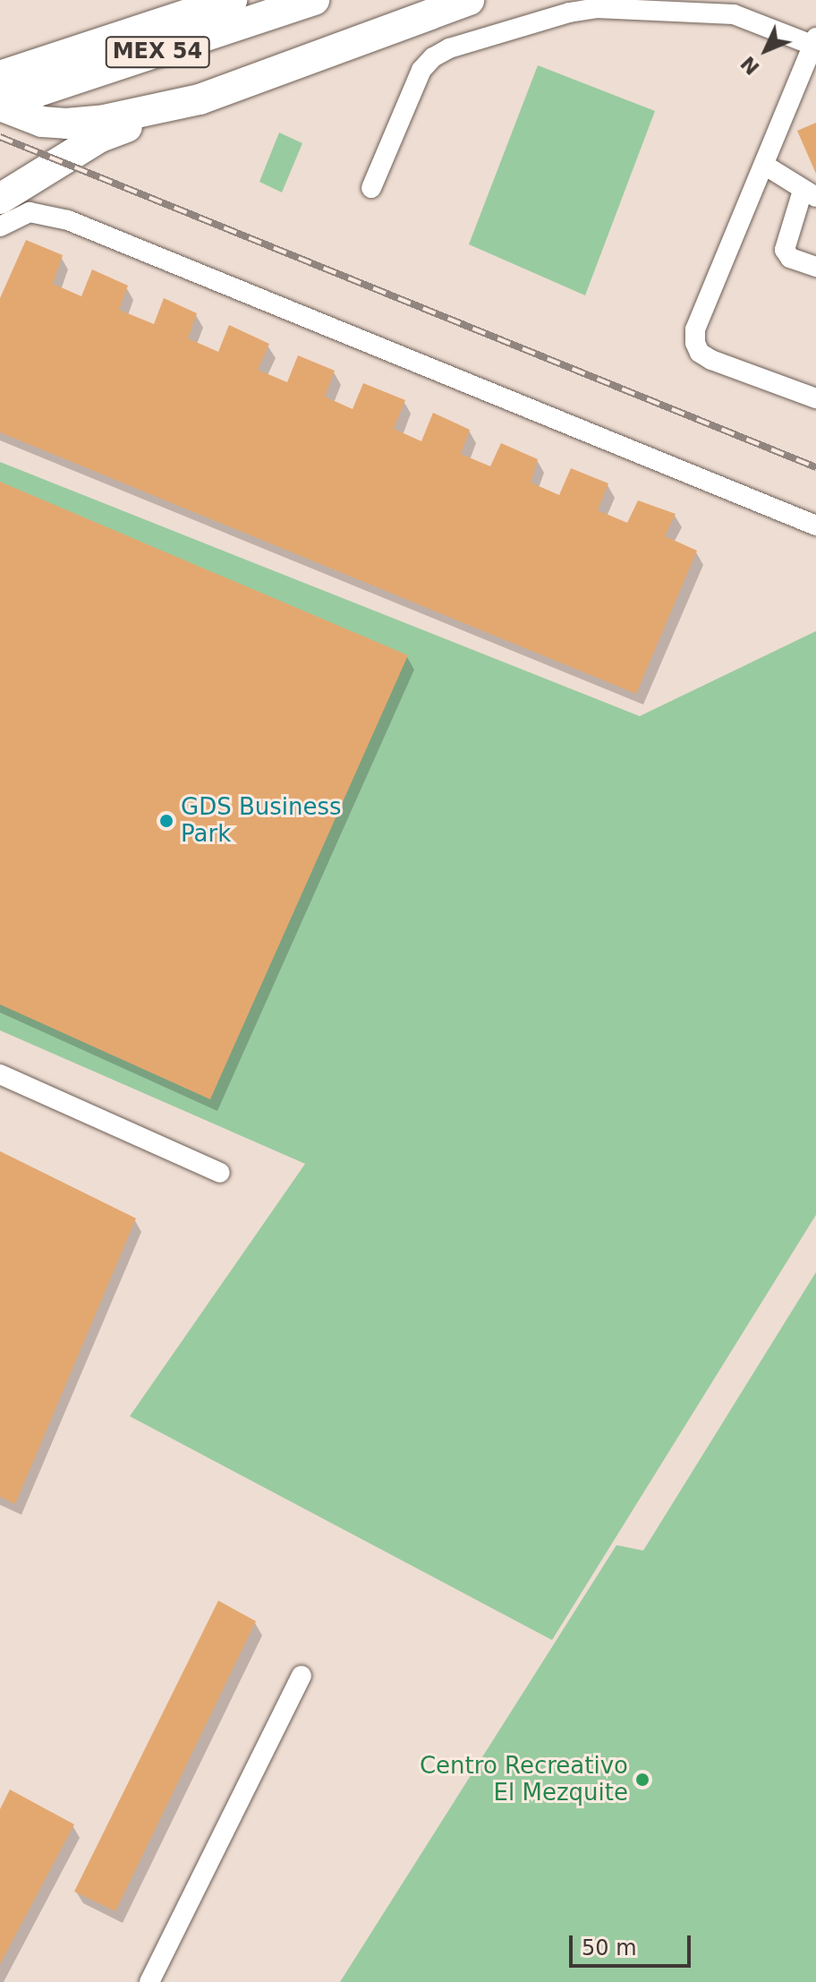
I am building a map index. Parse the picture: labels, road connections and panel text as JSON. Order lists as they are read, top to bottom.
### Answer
{
  "streets": {
    "highway": ["MEX 54"]
  },
  "places": ["GDS Business Park", "Centro Recreativo El Mezquite"],
  "scale_bar": "50 m",
  "north": "bottom left"
}
